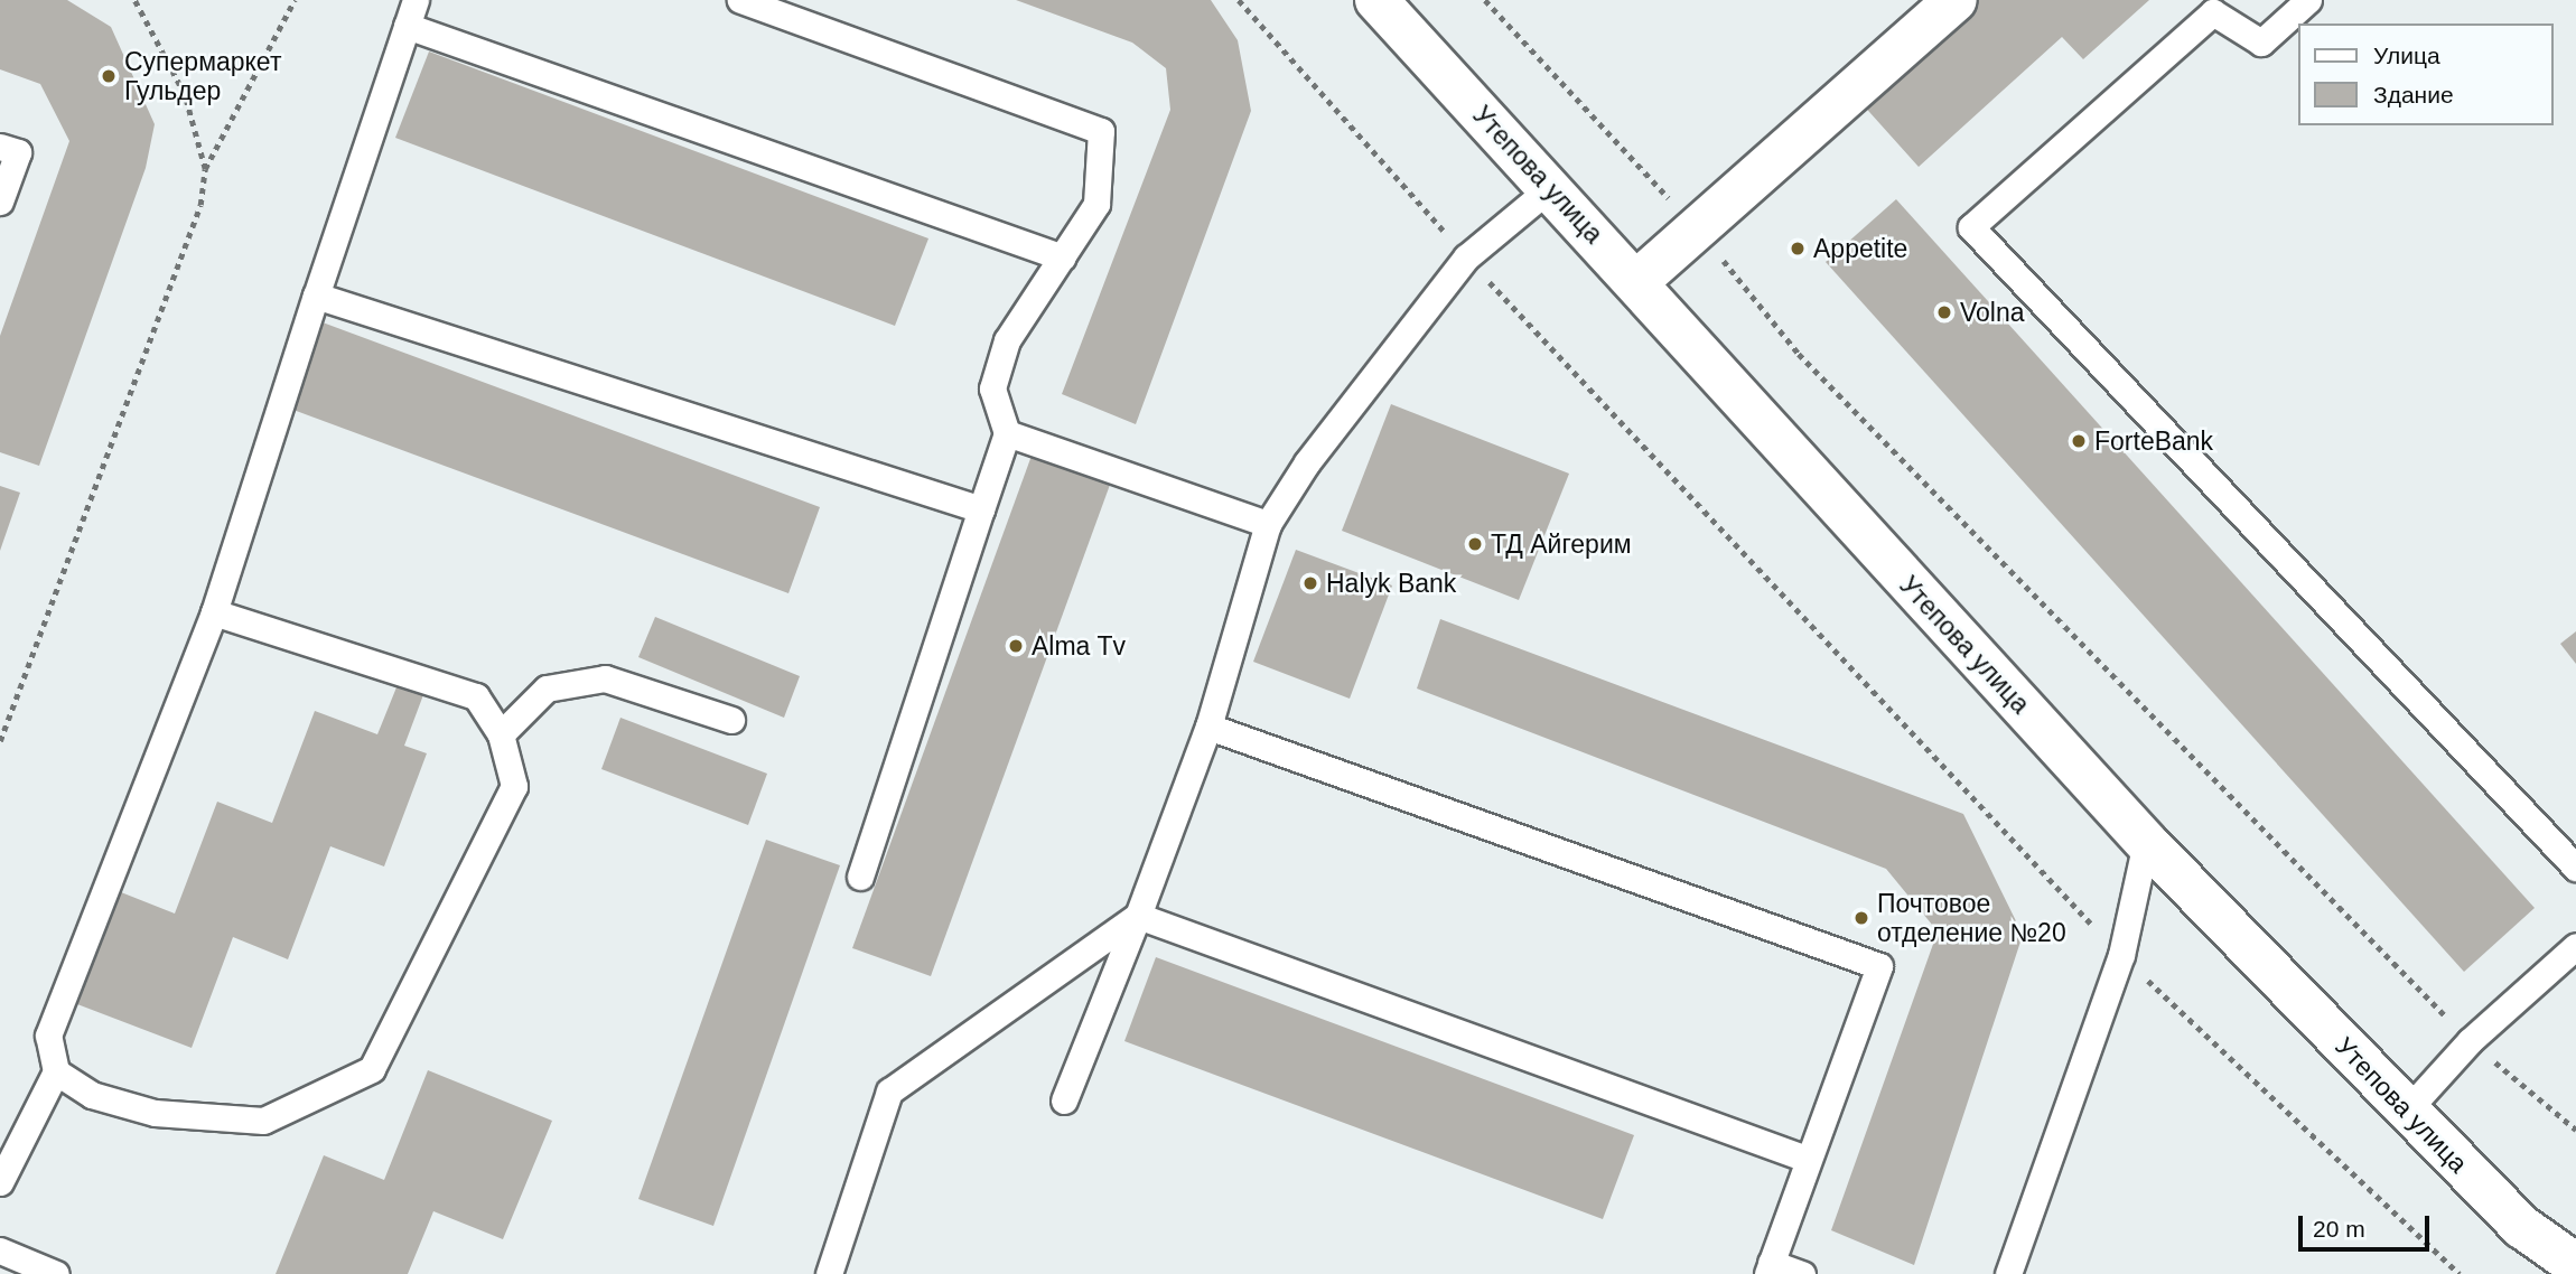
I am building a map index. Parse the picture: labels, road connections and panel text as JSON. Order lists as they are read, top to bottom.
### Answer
{
  "streets": {
    "street": ["Утепова улица"]
  },
  "places": [
    "Супермаркет Гульдер",
    "Appetite",
    "Volna",
    "ForteBank",
    "ТД Айгерим",
    "Halyk Bank",
    "Alma Tv",
    "Почтовое отделение №20"
  ],
  "legend": ["Улица", "Здание"],
  "scale_bar": "20 m"
}
